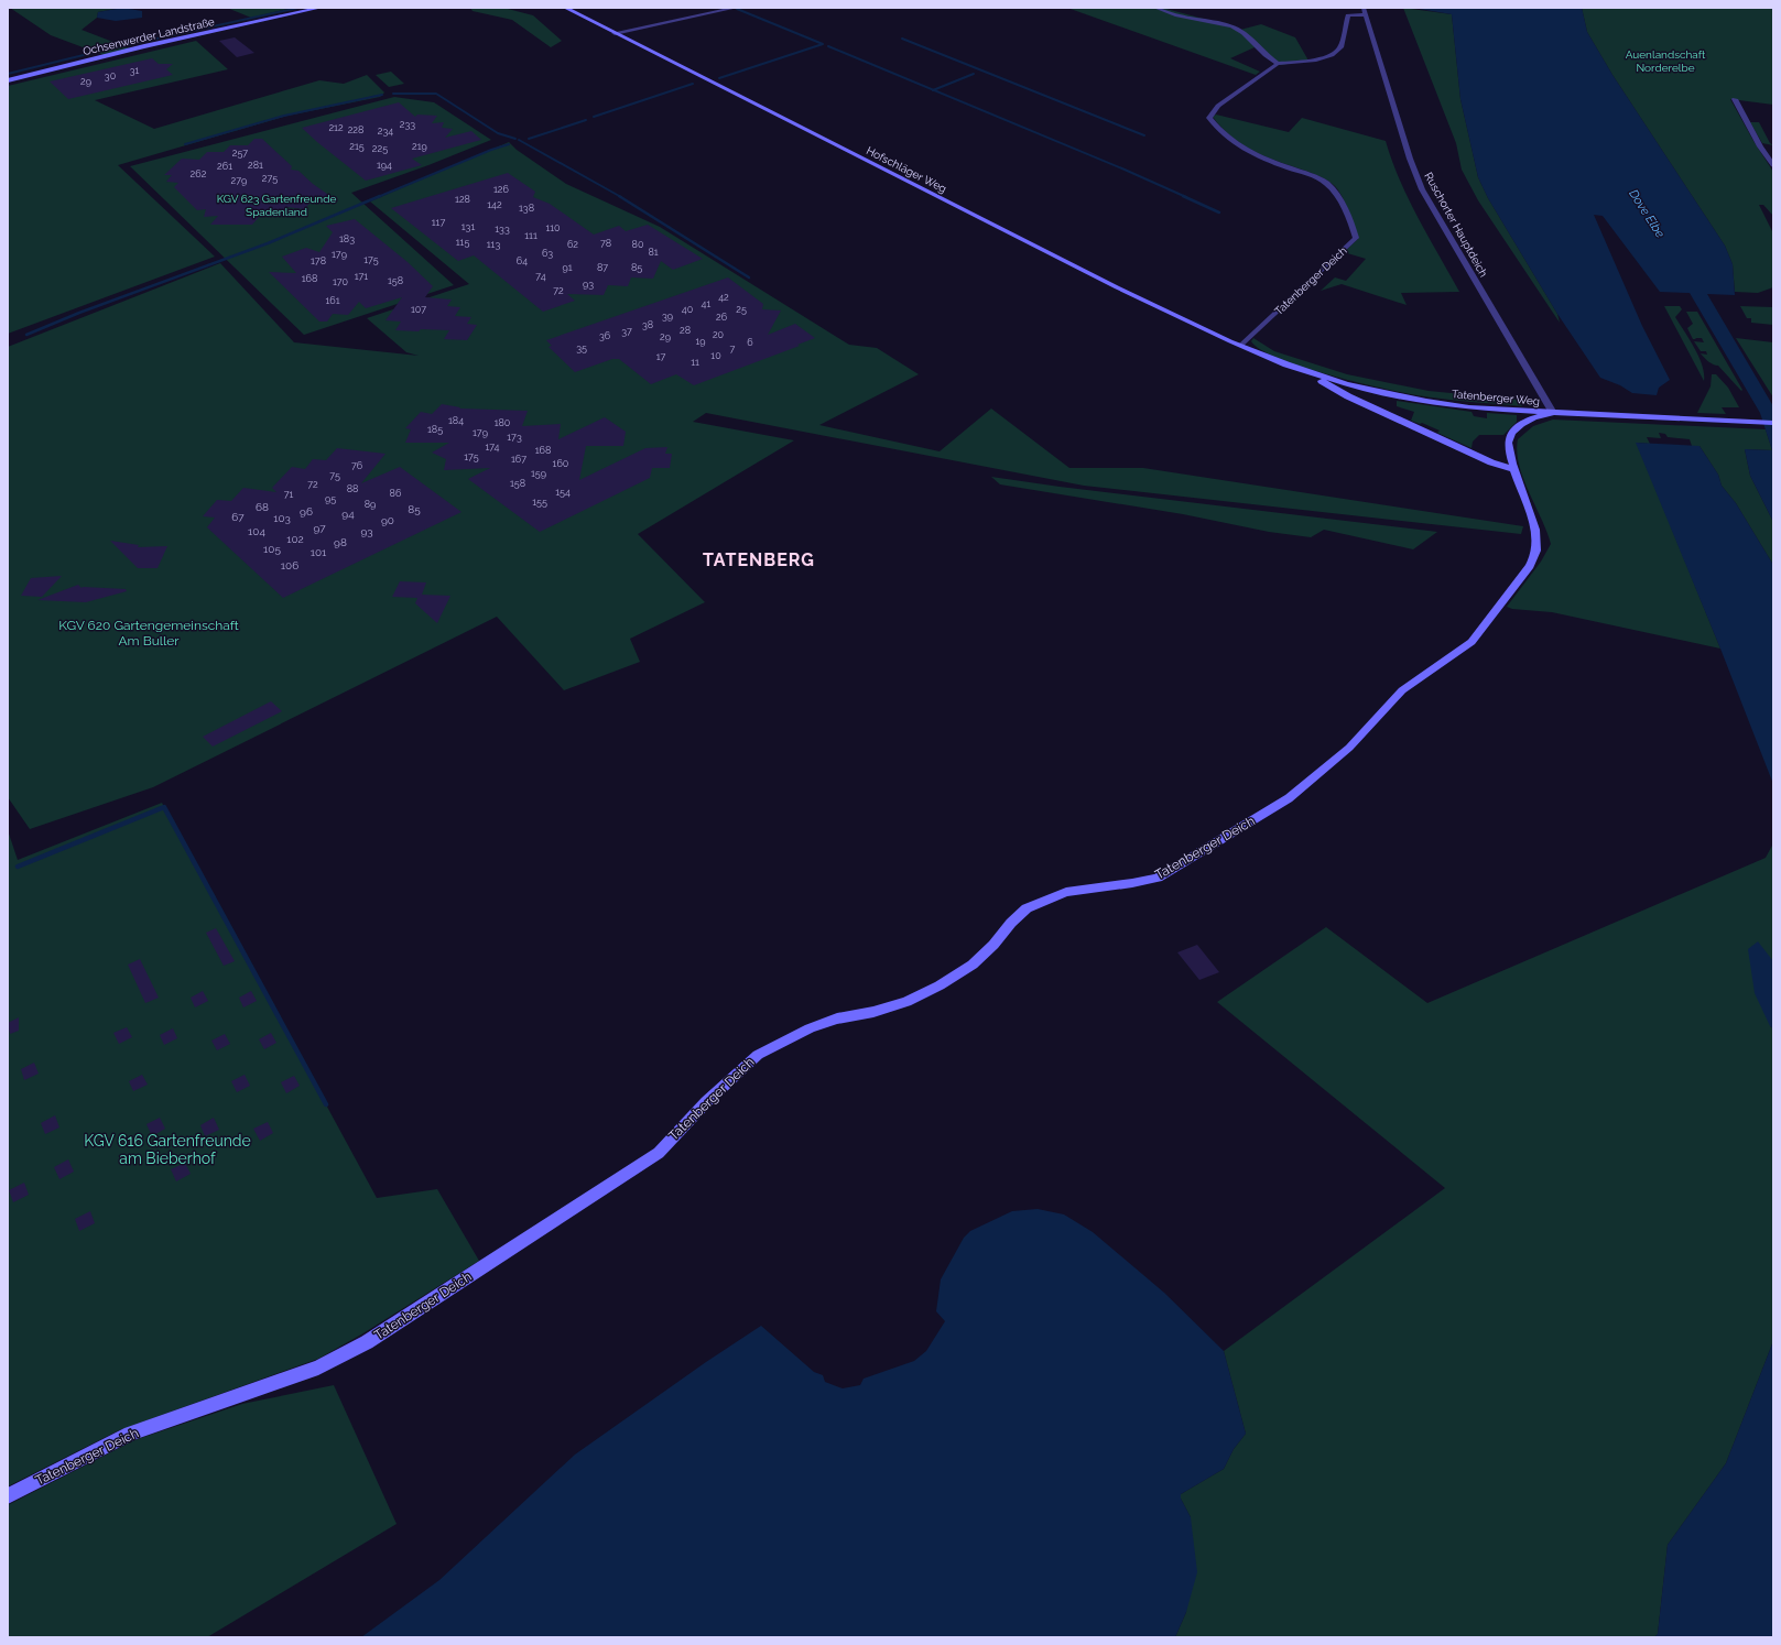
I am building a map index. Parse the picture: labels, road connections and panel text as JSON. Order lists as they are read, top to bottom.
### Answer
{
  "streets": {
    "street": [
      "Ochsenwerder Landstraße",
      "Hofschläger Weg",
      "Ruschorter Hauptdeich",
      "Tatenberger Deich",
      "Tatenberger Weg"
    ]
  },
  "crossings": [
    ["Hofschläger Weg", "Tatenberger Deich"],
    ["Hofschläger Weg", "Tatenberger Weg"],
    ["Ruschorter Hauptdeich", "Tatenberger Deich"],
    ["Ruschorter Hauptdeich", "Tatenberger Weg"],
    ["Tatenberger Deich", "Tatenberger Weg"]
  ],
  "districts": ["TATENBERG"],
  "water": ["Dove Elbe"],
  "parks": [
    "Auenlandschaft Norderelbe",
    "KGV 623 Gartenfreunde Spadenland",
    "KGV 620 Gartengemeinschaft Am Buller",
    "KGV 616 Gartenfreunde am Bieberhof"
  ],
  "house_numbers": [
    "31",
    "30",
    "29",
    "233",
    "212",
    "228",
    "234",
    "215",
    "219",
    "225",
    "257",
    "281",
    "194",
    "261",
    "262",
    "275",
    "279",
    "126",
    "128",
    "142",
    "138",
    "117",
    "131",
    "110",
    "133",
    "111",
    "183",
    "115",
    "78",
    "113",
    "62",
    "80",
    "81",
    "63",
    "179",
    "175",
    "178",
    "64",
    "91",
    "87",
    "85",
    "171",
    "74",
    "168",
    "158",
    "170",
    "93",
    "72",
    "42",
    "161",
    "41",
    "107",
    "40",
    "25",
    "39",
    "26",
    "38",
    "28",
    "37",
    "20",
    "36",
    "29",
    "19",
    "6",
    "35",
    "7",
    "10",
    "17",
    "11",
    "184",
    "180",
    "185",
    "179",
    "173",
    "174",
    "168",
    "175",
    "167",
    "160",
    "76",
    "159",
    "75",
    "158",
    "72",
    "88",
    "154",
    "86",
    "71",
    "95",
    "155",
    "89",
    "68",
    "85",
    "96",
    "94",
    "67",
    "103",
    "90",
    "97",
    "104",
    "93",
    "102",
    "98",
    "105",
    "101",
    "106"
  ]
}
